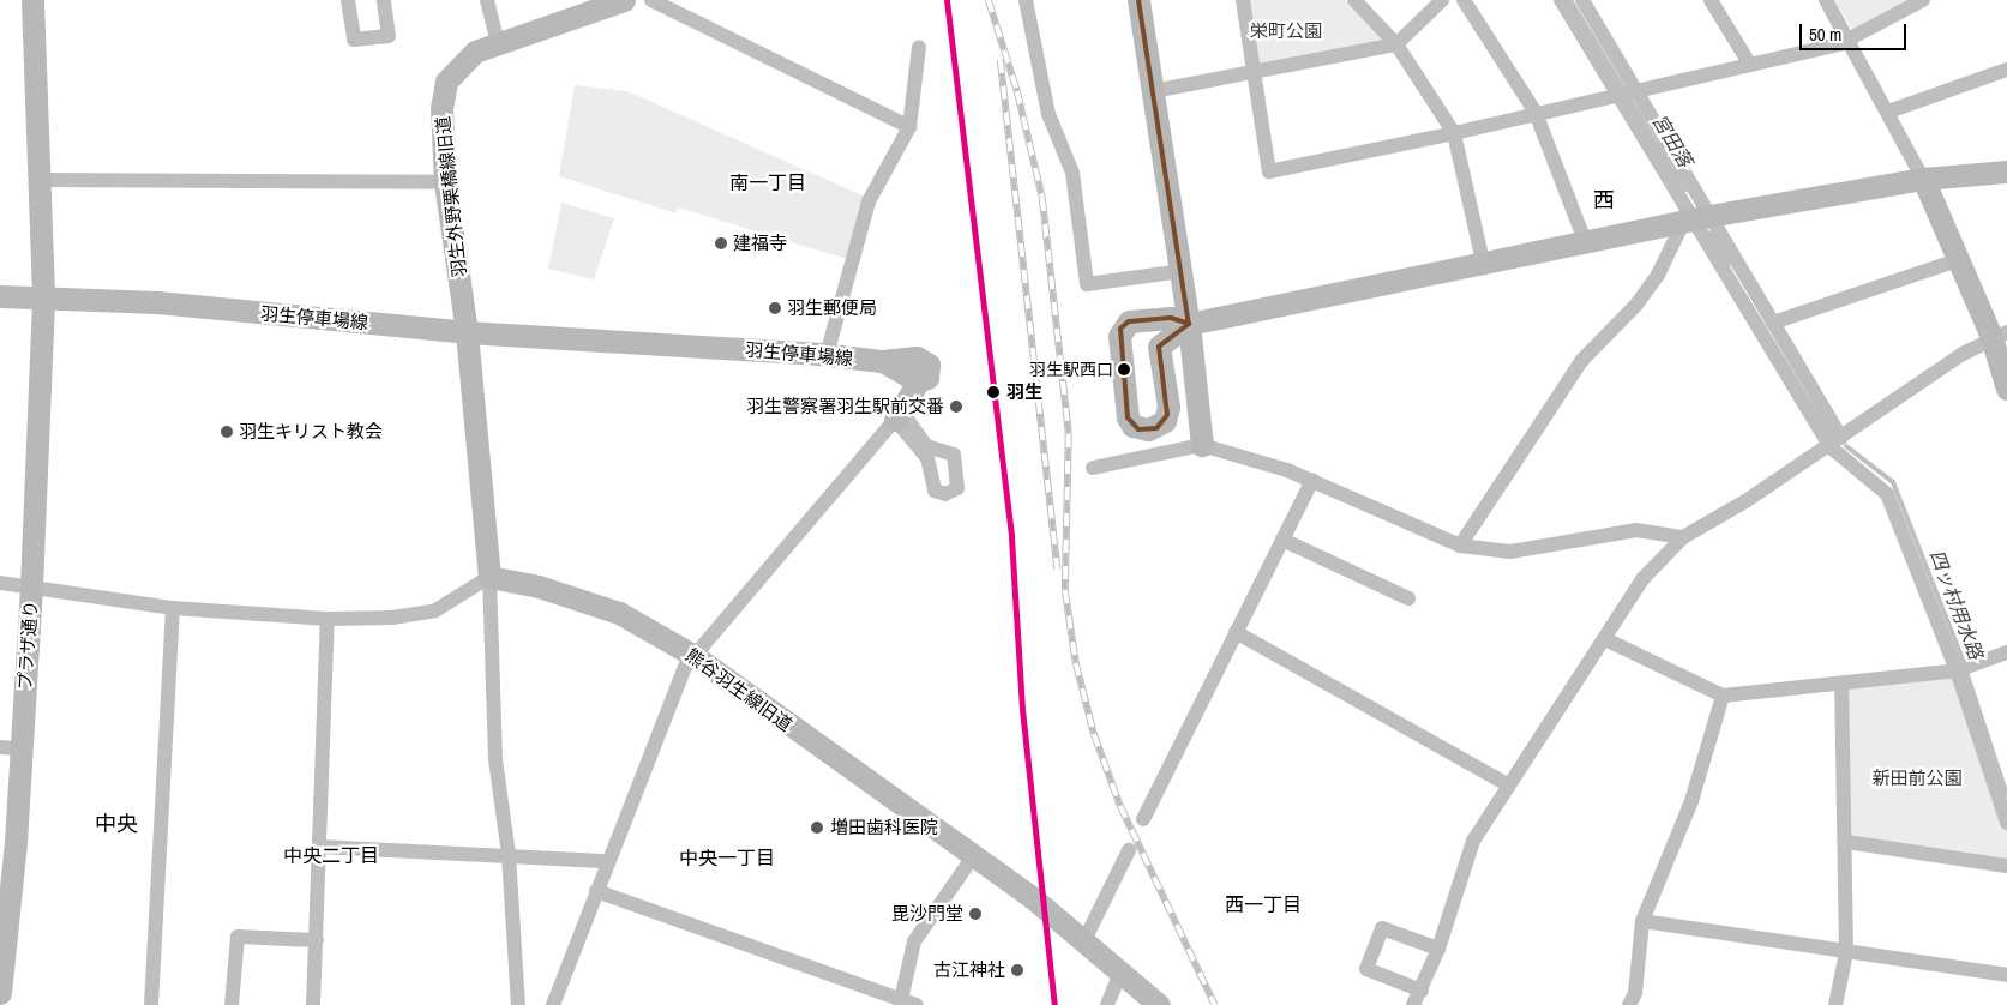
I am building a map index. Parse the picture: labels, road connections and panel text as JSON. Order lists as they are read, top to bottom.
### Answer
{
  "streets": {
    "street": [
      "羽生外野栗橋線旧道",
      "羽生停車場線",
      "プラザ通り",
      "熊谷羽生線旧道"
    ]
  },
  "crossings": [
    ["羽生外野栗橋線旧道", "羽生停車場線"],
    ["羽生停車場線", "プラザ通り"]
  ],
  "districts": [
    "南一丁目",
    "西",
    "中央",
    "中央二丁目",
    "中央一丁目",
    "西一丁目"
  ],
  "water": ["宮田落", "四ッ村用水路"],
  "parks": ["栄町公園", "新田前公園"],
  "places": [
    "建福寺",
    "羽生郵便局",
    "羽生駅西口",
    "羽生",
    "羽生警察署羽生駅前交番",
    "羽生キリスト教会",
    "増田歯科医院",
    "毘沙門堂",
    "古江神社"
  ],
  "scale_bar": "50 m"
}
